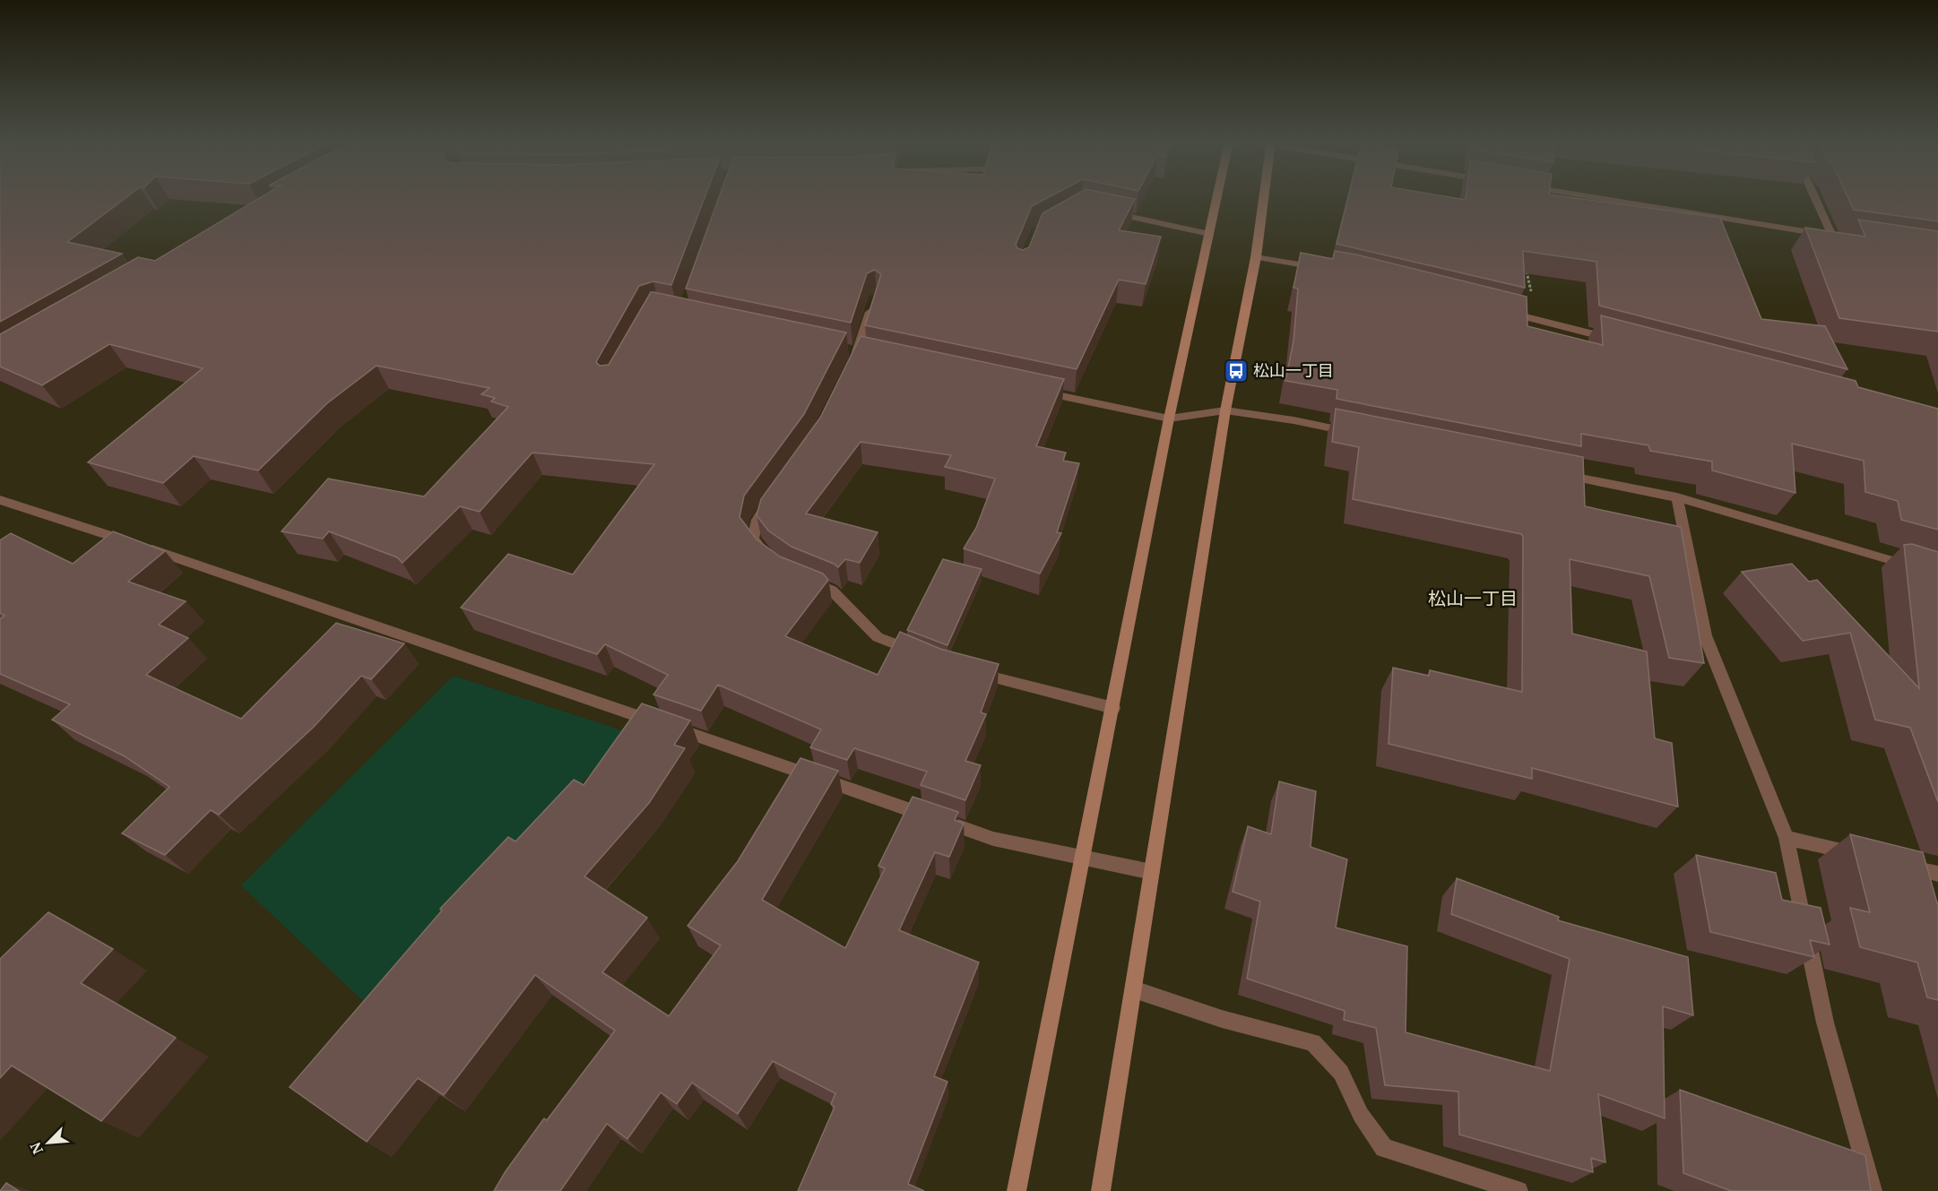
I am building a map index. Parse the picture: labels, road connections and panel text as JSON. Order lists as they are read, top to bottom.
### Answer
{
  "districts": ["松山一丁目"],
  "places": {
    "bus stop": ["松山一丁目"]
  },
  "north": "bottom left"
}
